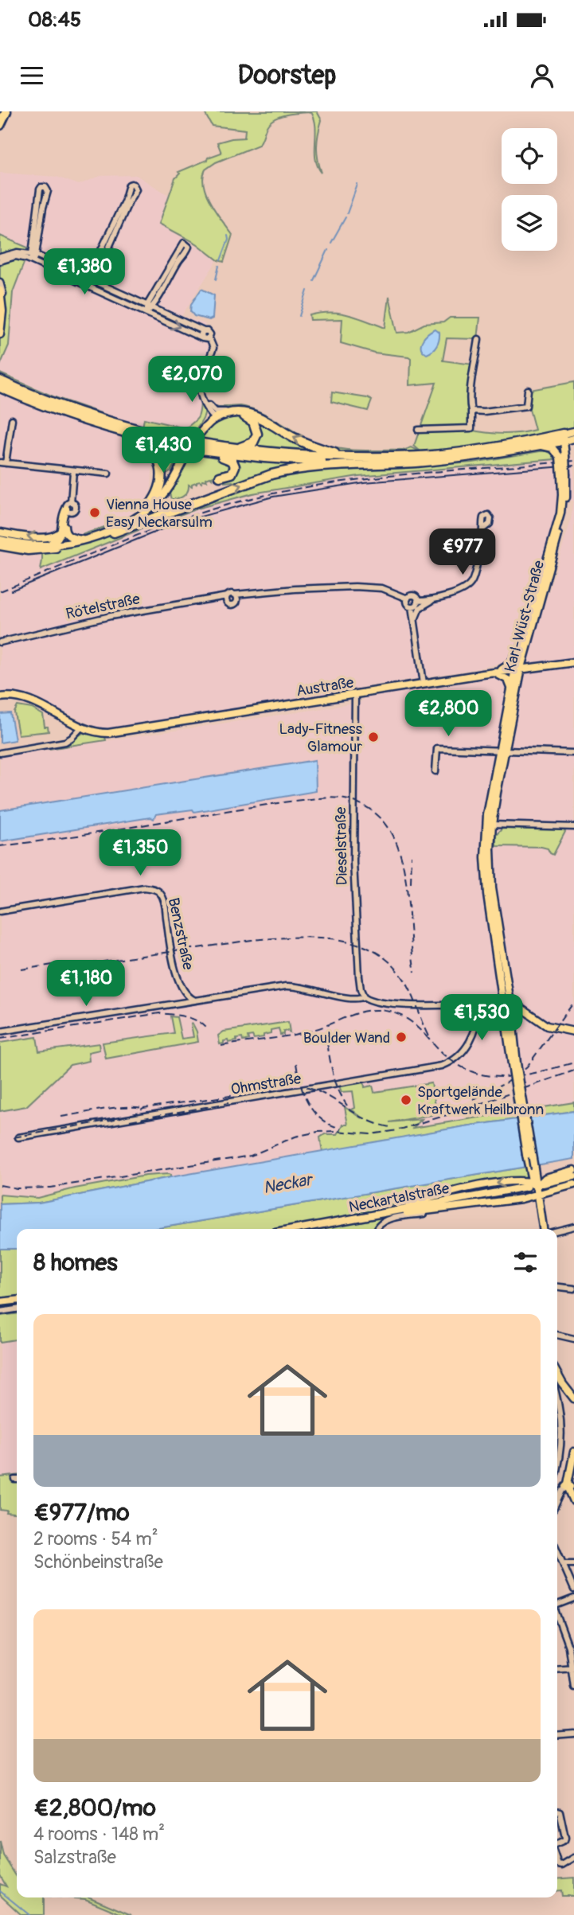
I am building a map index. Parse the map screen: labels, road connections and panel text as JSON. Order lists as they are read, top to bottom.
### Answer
{
  "streets": {
    "main road": ["Karl-Wüst-Straße", "Austraße", "Neckartalstraße"],
    "street": [
      "Rötelstraße",
      "Dieselstraße",
      "Benzstraße",
      "Ohmstraße"
    ]
  },
  "crossings": [
    ["Karl-Wüst-Straße", "Austraße"],
    ["Austraße", "Dieselstraße"]
  ],
  "water": ["Neckar"],
  "places": [
    "Vienna House Easy Neckarsulm",
    "Lady-Fitness Glamour",
    "Boulder Wand",
    "Sportgelände Kraftwerk Heilbronn"
  ],
  "page": {
    "status": "08:45",
    "header": "Doorstep",
    "price": [
      "€1,380",
      "€2,070",
      "€1,430",
      "€977",
      "€2,800",
      "€1,350",
      "€1,180",
      "€1,530"
    ],
    "heading": "8 homes",
    "list": [
      {
        "name": "€977/mo",
        "note": "2 rooms · 54 m² · Schönbeinstraße"
      },
      {
        "name": "€2,800/mo",
        "note": "4 rooms · 148 m² · Salzstraße"
      }
    ]
  }
}
